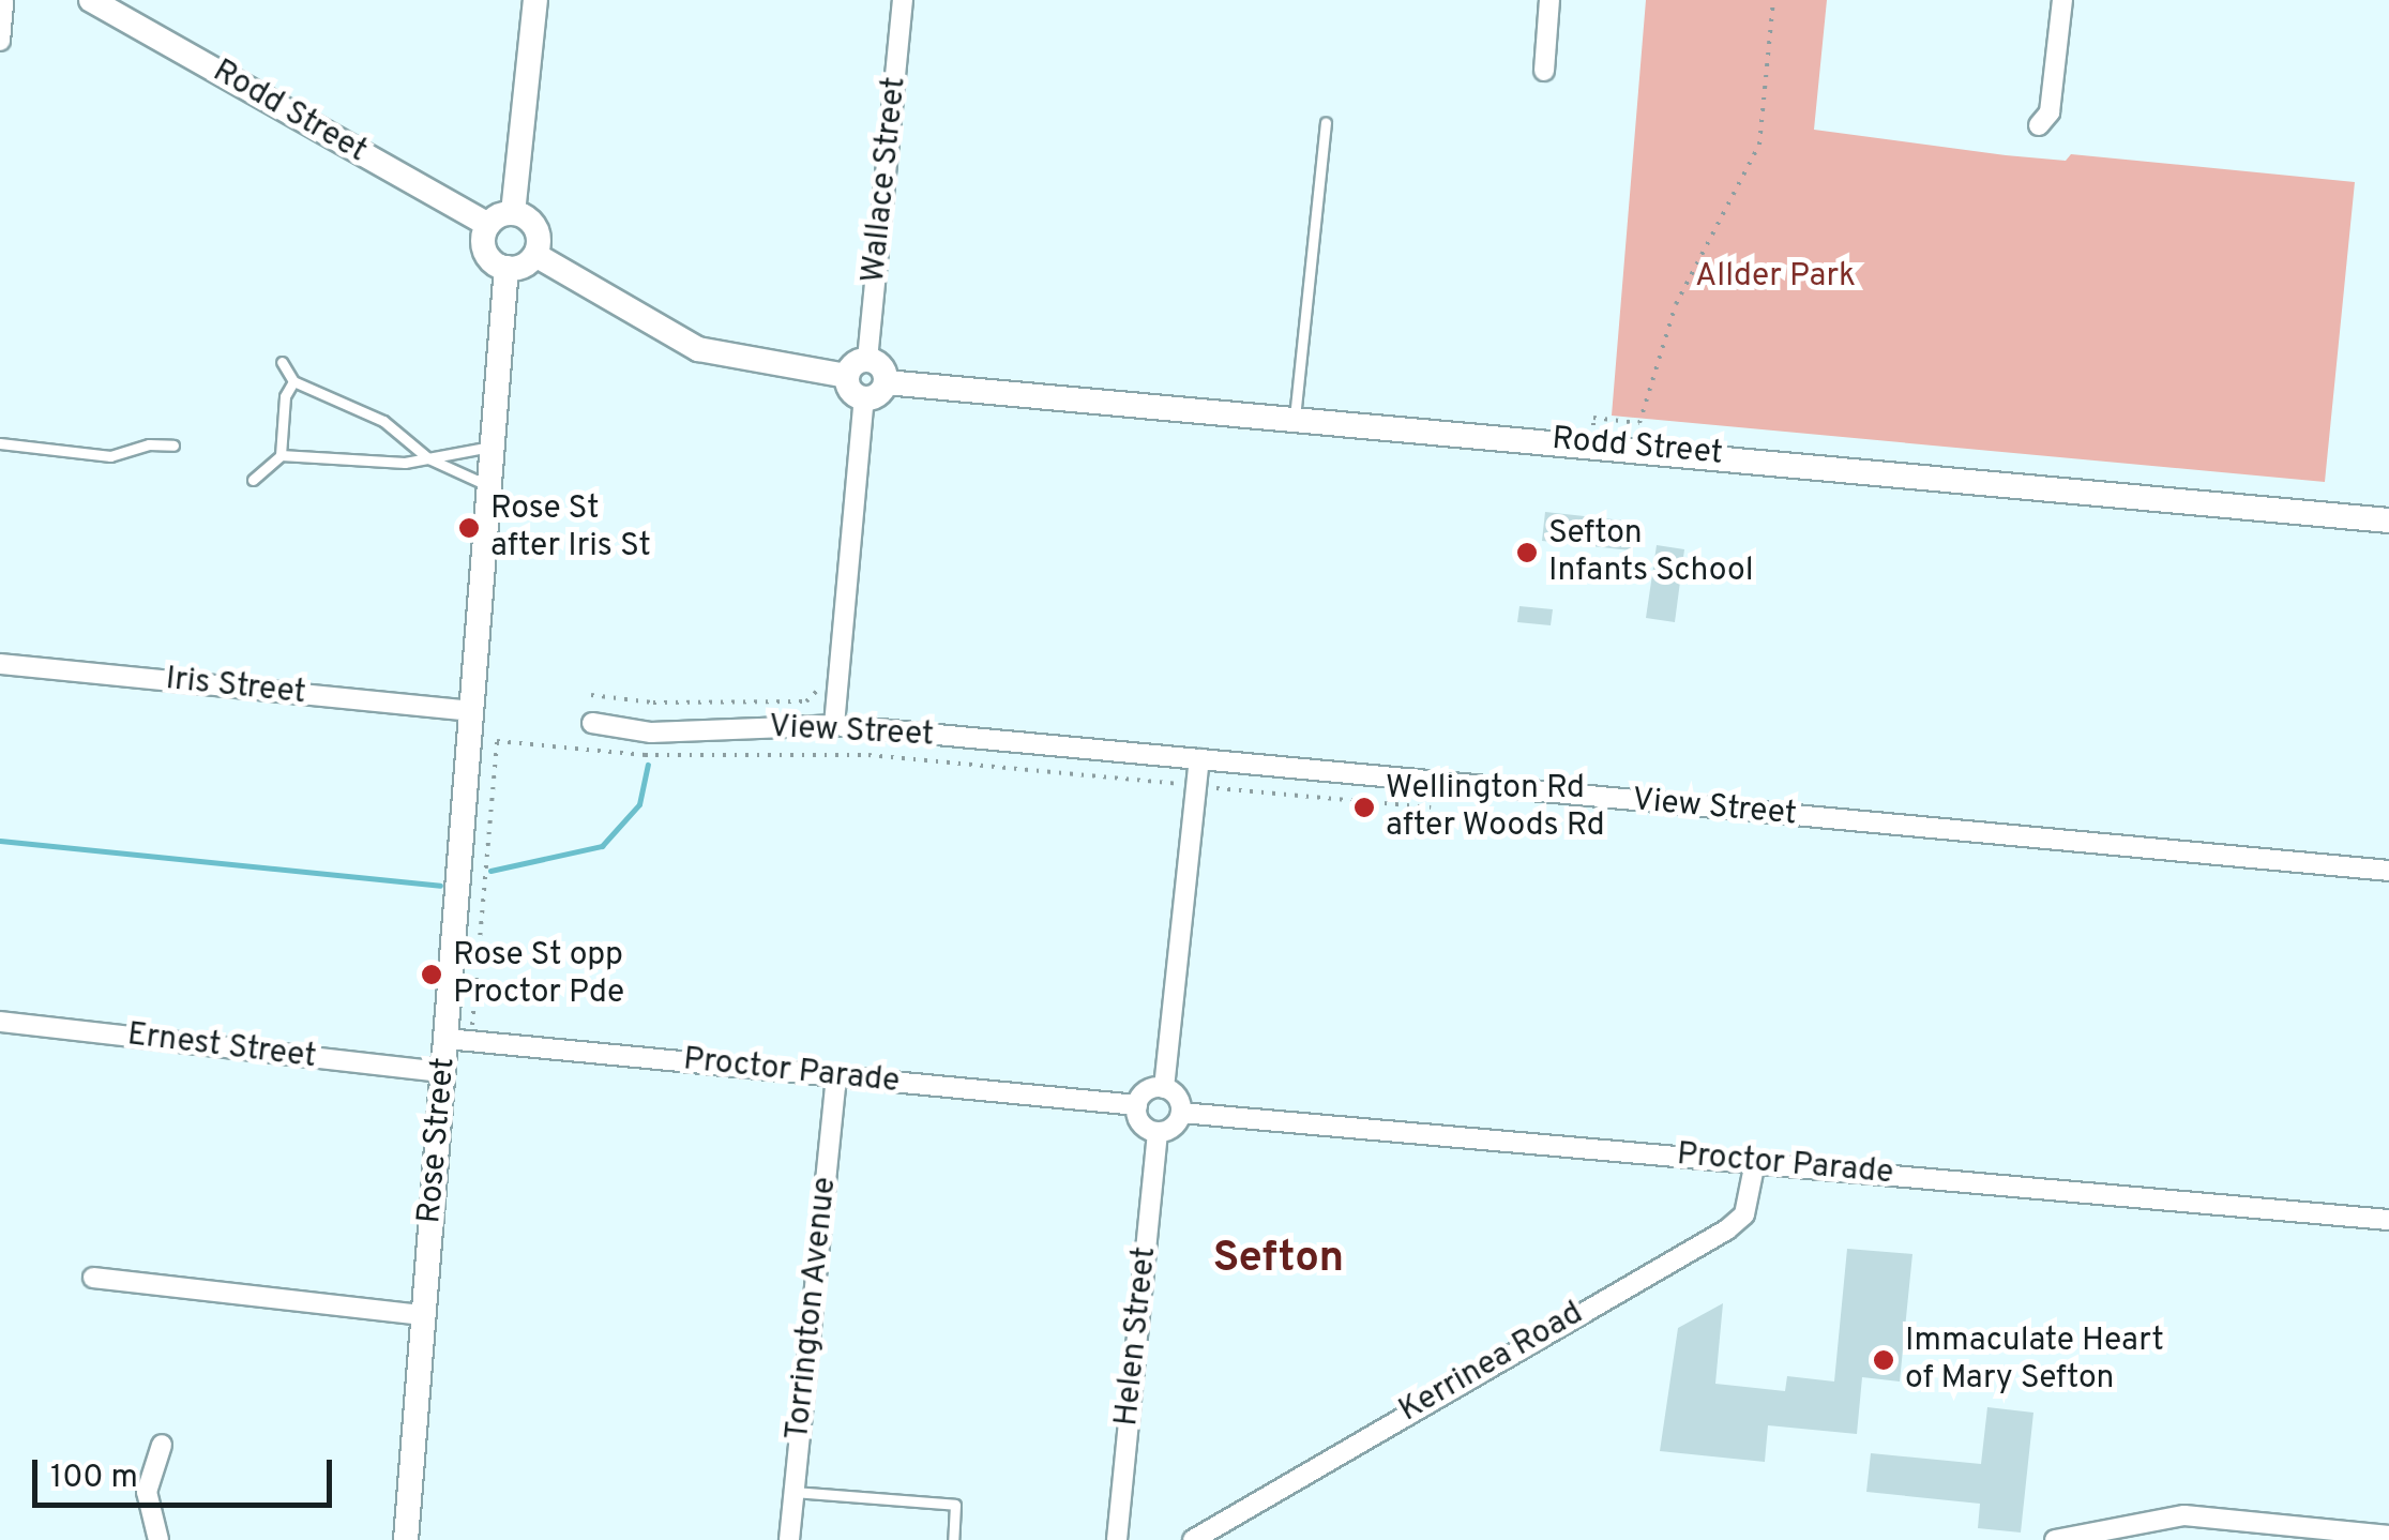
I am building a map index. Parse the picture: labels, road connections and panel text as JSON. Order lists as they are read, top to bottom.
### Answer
{
  "streets": {
    "street": [
      "Rodd Street",
      "Wallace Street",
      "Iris Street",
      "View Street",
      "Ernest Street",
      "Proctor Parade",
      "Rose Street",
      "Torrington Avenue",
      "Helen Street",
      "Kerrinea Road"
    ]
  },
  "crossings": [
    ["Rodd Street", "Wallace Street"],
    ["Rodd Street", "Rose Street"],
    ["Iris Street", "Rose Street"],
    ["Ernest Street", "Rose Street"],
    ["Proctor Parade", "Rose Street"],
    ["Proctor Parade", "Torrington Avenue"],
    ["Proctor Parade", "Helen Street"],
    ["Proctor Parade", "Kerrinea Road"]
  ],
  "districts": ["Sefton"],
  "parks": ["Allder Park"],
  "places": [
    "Rose St after Iris St",
    "Sefton Infants School",
    "Wellington Rd after Woods Rd",
    "Rose St opp Proctor Pde",
    "Immaculate Heart of Mary Sefton"
  ],
  "scale_bar": "100 m"
}
